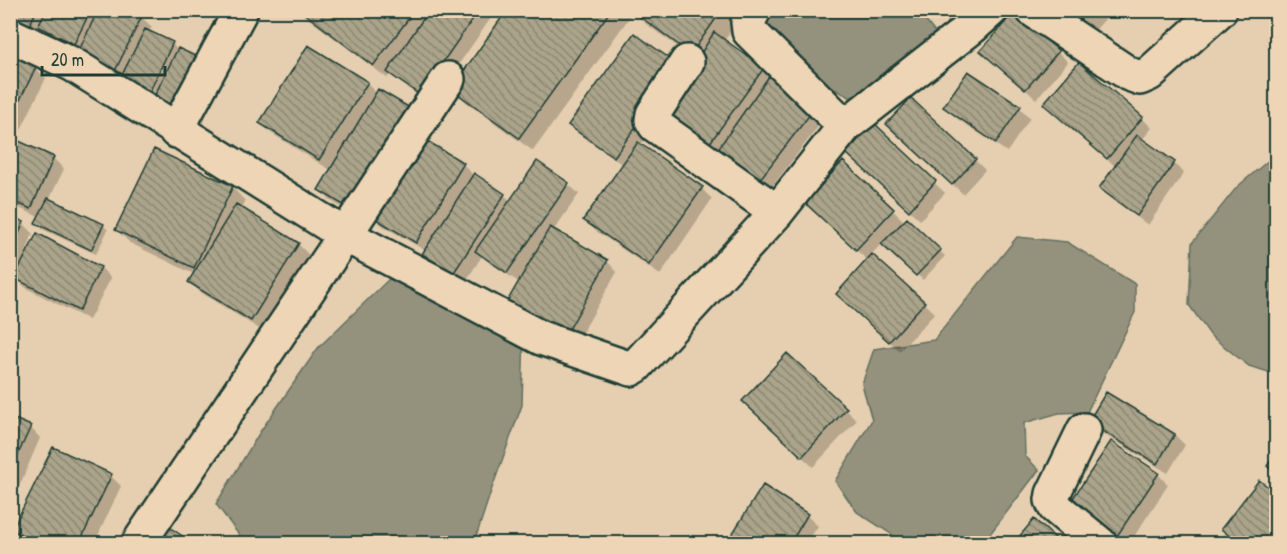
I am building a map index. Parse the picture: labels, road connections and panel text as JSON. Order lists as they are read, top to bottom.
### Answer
{
  "scale_bar": "20 m"
}
